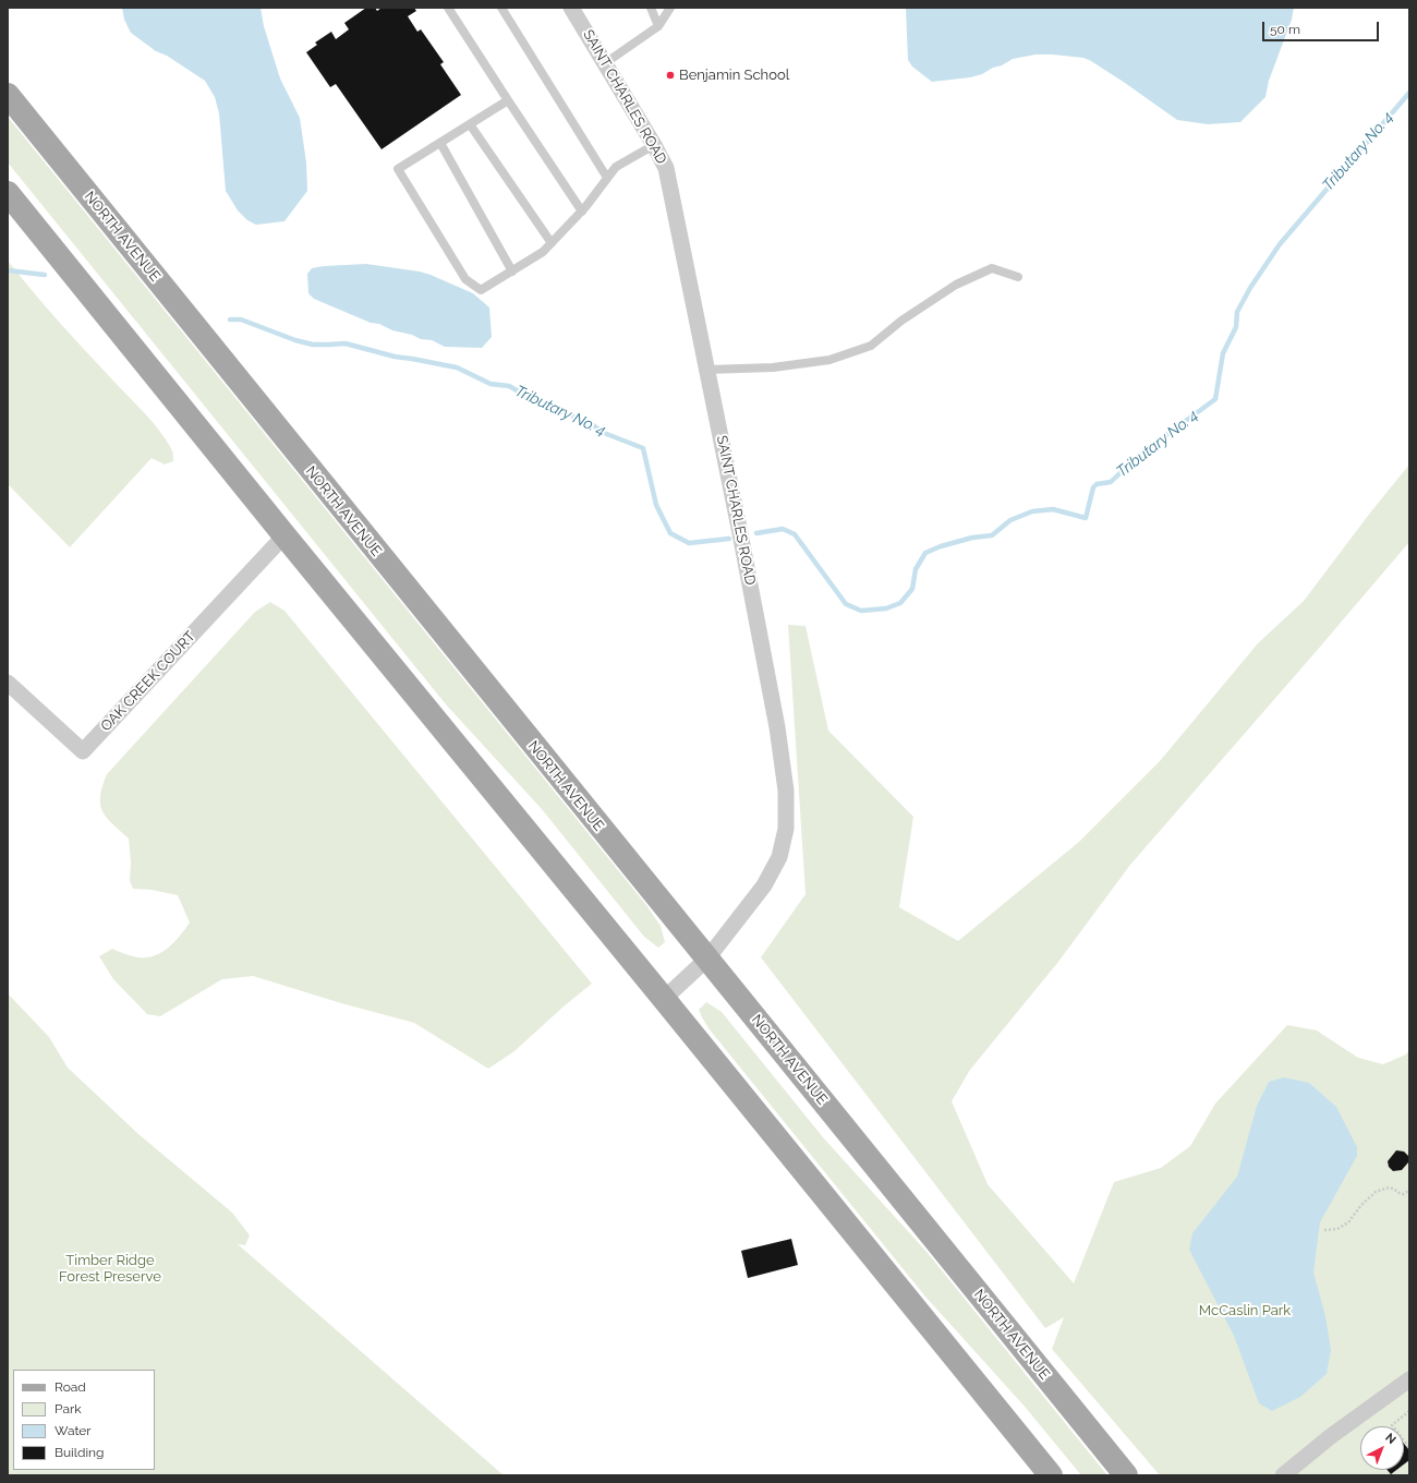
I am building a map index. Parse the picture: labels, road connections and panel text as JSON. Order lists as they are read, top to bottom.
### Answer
{
  "streets": {
    "main road": ["NORTH AVENUE"],
    "street": ["SAINT CHARLES ROAD", "OAK CREEK COURT"]
  },
  "crossings": [
    ["SAINT CHARLES ROAD", "NORTH AVENUE"]
  ],
  "water": ["Tributary No. 4"],
  "parks": ["Timber Ridge Forest Preserve", "McCaslin Park"],
  "places": ["Benjamin School"],
  "legend": [
    "Road",
    "Park",
    "Water",
    "Building"
  ],
  "scale_bar": "50 m",
  "north": "top right"
}
